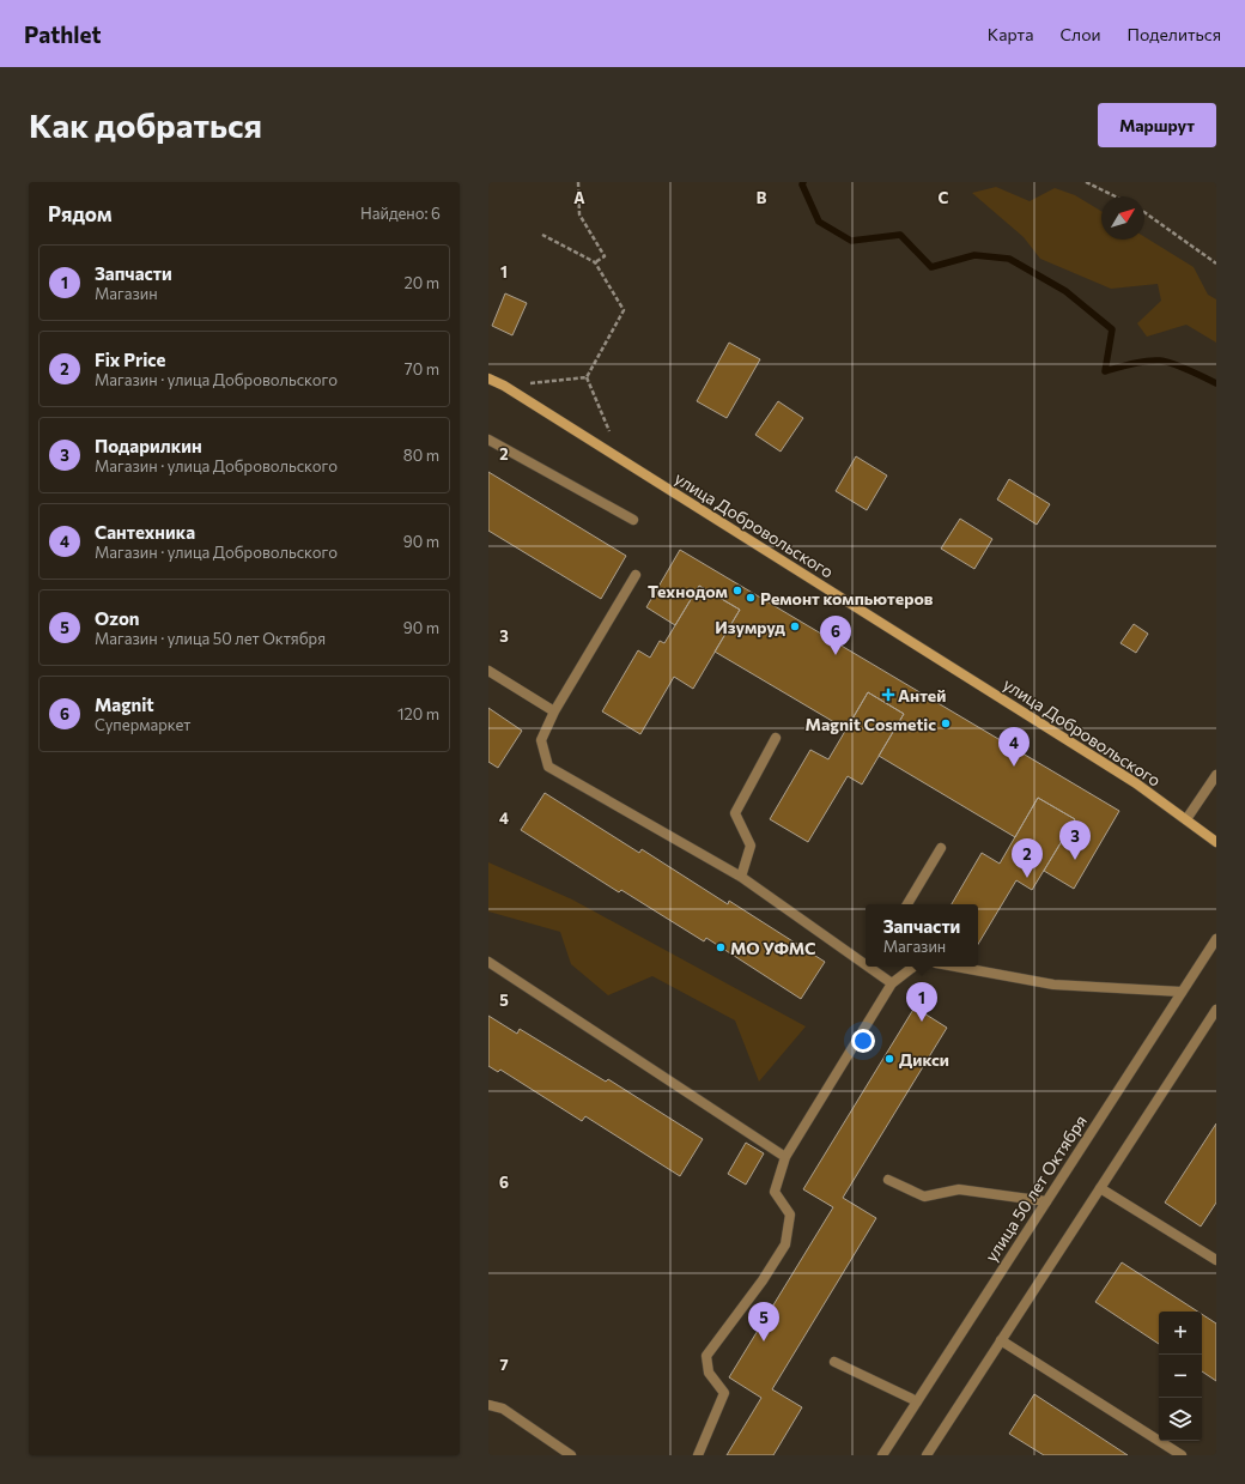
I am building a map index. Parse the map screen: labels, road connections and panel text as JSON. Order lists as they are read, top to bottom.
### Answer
{
  "streets": {
    "street": ["улица Добровольского", "улица 50 лет Октября"]
  },
  "places": {
    "other": [
      "Технодом",
      "Ремонт компьютеров",
      "Изумруд",
      "Magnit Cosmetic",
      "МО УФМС",
      "Дикси"
    ],
    "health": ["Антей"]
  },
  "north": "top right",
  "page": {
    "header": "Pathlet",
    "nav": ["Карта", "Слои", "Поделиться"],
    "buttons": "Маршрут",
    "title": "Как добраться",
    "heading": ["Рядом", "Найдено: 6"],
    "list": [
      {
        "mark": "1",
        "name": "Запчасти",
        "note": "Магазин",
        "value": "20 m"
      },
      {
        "mark": "2",
        "name": "Fix Price",
        "note": "Магазин · улица Добровольского",
        "value": "70 m"
      },
      {
        "mark": "3",
        "name": "Подарилкин",
        "note": "Магазин · улица Добровольского",
        "value": "80 m"
      },
      {
        "mark": "4",
        "name": "Сантехника",
        "note": "Магазин · улица Добровольского",
        "value": "90 m"
      },
      {
        "mark": "5",
        "name": "Ozon",
        "note": "Магазин · улица 50 лет Октября",
        "value": "90 m"
      },
      {
        "mark": "6",
        "name": "Magnit",
        "note": "Супермаркет",
        "value": "120 m"
      }
    ],
    "pins": [
      "6",
      "4",
      "3",
      "2",
      "1",
      "5"
    ],
    "popup": ["Запчасти", "Магазин"],
    "map_buttons": ["+", "−"]
  },
  "grid": {
    "columns": ["A", "B", "C"],
    "rows": [
      "1",
      "2",
      "3",
      "4",
      "5",
      "6",
      "7"
    ]
  }
}
